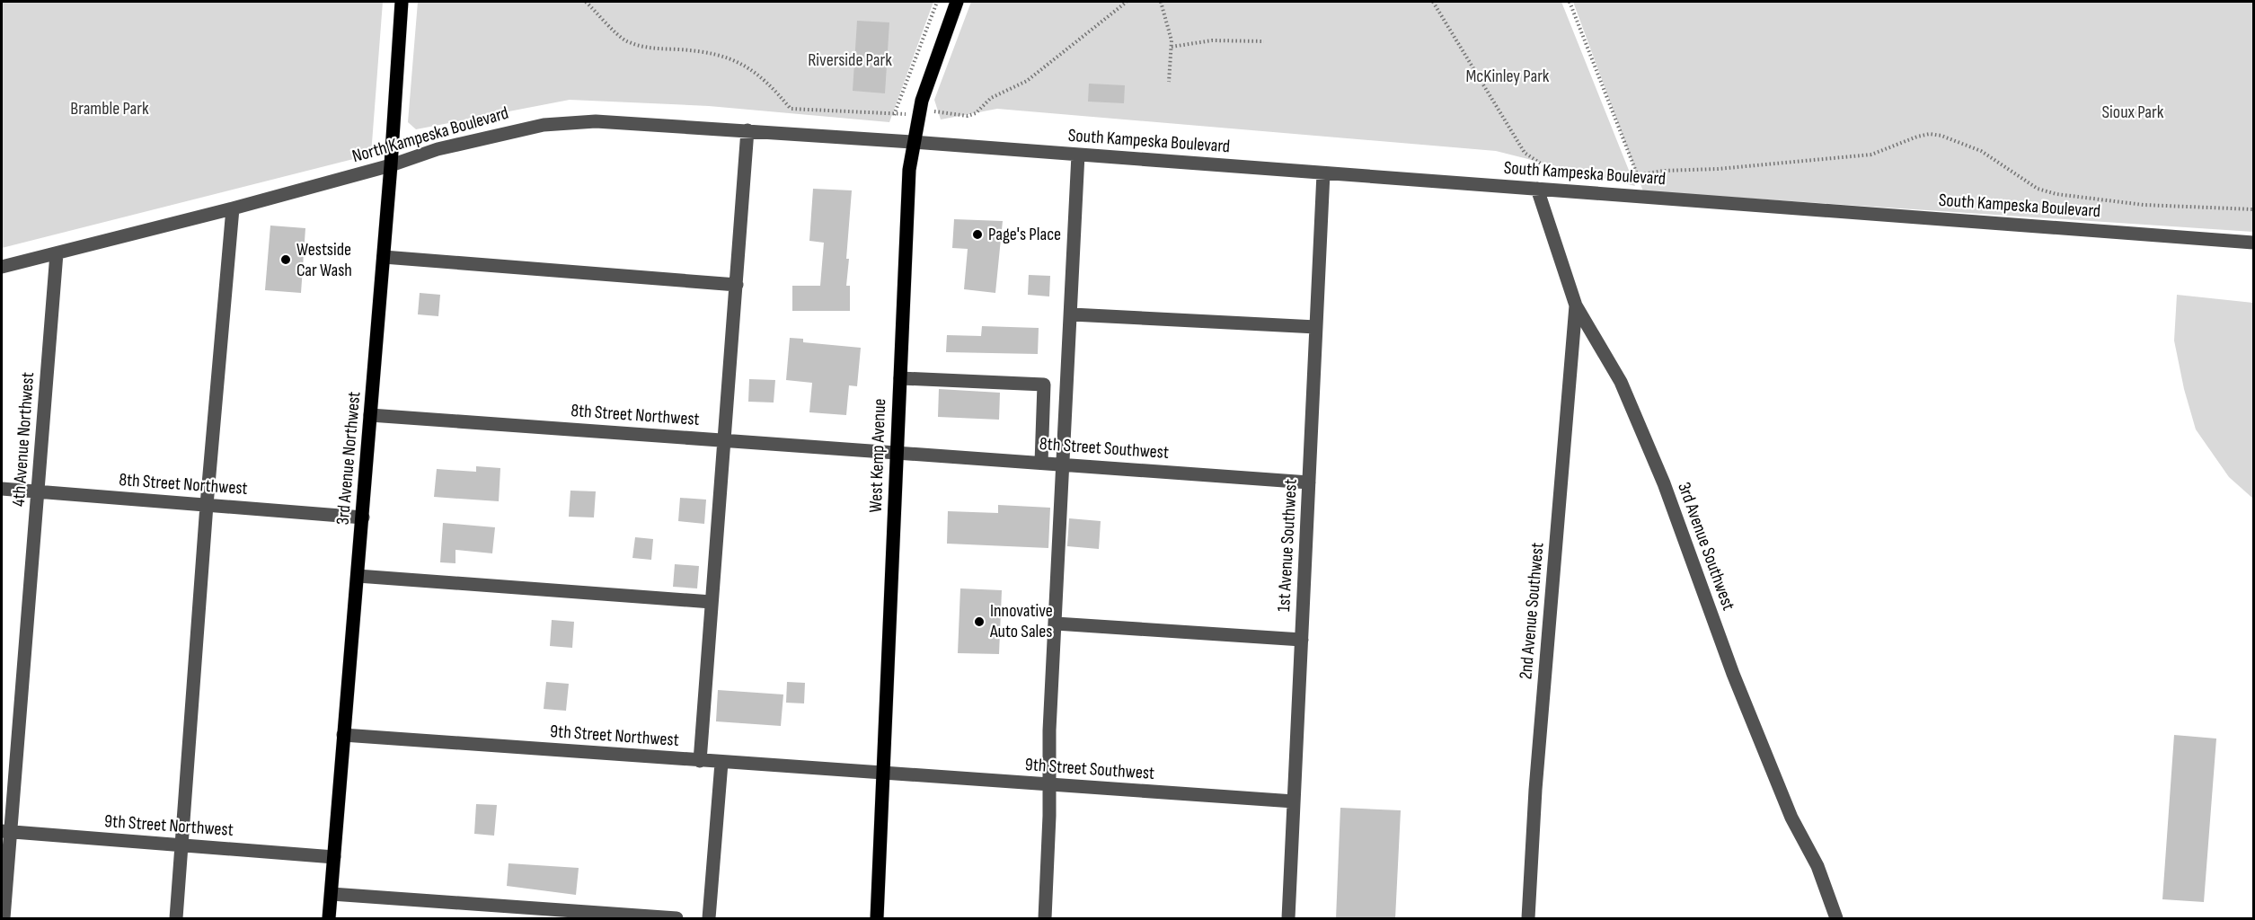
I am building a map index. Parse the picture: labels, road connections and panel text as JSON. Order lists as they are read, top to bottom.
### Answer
{
  "streets": {
    "main road": ["West Kemp Avenue", "3rd Avenue Northwest"],
    "street": [
      "North Kampeska Boulevard",
      "South Kampeska Boulevard",
      "8th Street Northwest",
      "4th Avenue Northwest",
      "8th Street Southwest",
      "1st Avenue Southwest",
      "3rd Avenue Southwest",
      "2nd Avenue Southwest",
      "9th Street Northwest",
      "9th Street Southwest"
    ]
  },
  "crossings": [
    ["North Kampeska Boulevard", "South Kampeska Boulevard"],
    ["North Kampeska Boulevard", "4th Avenue Northwest"],
    ["North Kampeska Boulevard", "West Kemp Avenue"],
    ["North Kampeska Boulevard", "3rd Avenue Northwest"],
    ["South Kampeska Boulevard", "West Kemp Avenue"],
    ["South Kampeska Boulevard", "1st Avenue Southwest"],
    ["South Kampeska Boulevard", "3rd Avenue Southwest"],
    ["8th Street Northwest", "4th Avenue Northwest"],
    ["8th Street Northwest", "8th Street Southwest"],
    ["8th Street Northwest", "West Kemp Avenue"],
    ["8th Street Northwest", "3rd Avenue Northwest"],
    ["4th Avenue Northwest", "9th Street Northwest"],
    ["8th Street Southwest", "West Kemp Avenue"],
    ["8th Street Southwest", "1st Avenue Southwest"],
    ["West Kemp Avenue", "9th Street Northwest"],
    ["West Kemp Avenue", "9th Street Southwest"],
    ["3rd Avenue Northwest", "9th Street Northwest"],
    ["1st Avenue Southwest", "9th Street Southwest"],
    ["3rd Avenue Southwest", "2nd Avenue Southwest"],
    ["9th Street Northwest", "9th Street Southwest"]
  ],
  "parks": [
    "Riverside Park",
    "McKinley Park",
    "Bramble Park",
    "Sioux Park"
  ],
  "places": ["Page's Place", "Westside Car Wash", "Innovative Auto Sales"]
}
